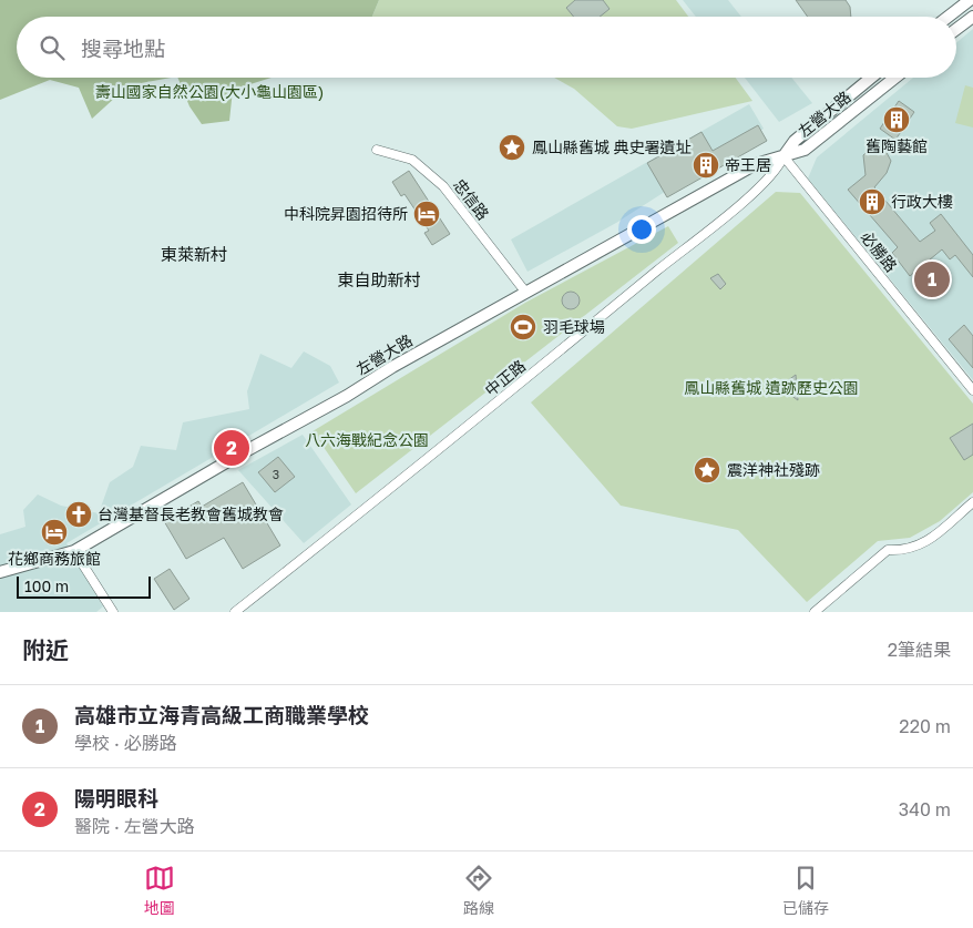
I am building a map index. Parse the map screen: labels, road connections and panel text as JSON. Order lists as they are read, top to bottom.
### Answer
{
  "streets": {
    "street": [
      "左營大路",
      "忠信路",
      "必勝路",
      "中正路"
    ]
  },
  "crossings": [
    ["左營大路", "忠信路"],
    ["左營大路", "必勝路"],
    ["左營大路", "中正路"],
    ["必勝路", "中正路"]
  ],
  "districts": ["東萊新村", "東自助新村"],
  "parks": ["壽山國家自然公園(大小龜山園區)", "鳳山縣舊城 遺跡歷史公園", "八六海戰紀念公園"],
  "places": {
    "building": ["舊陶藝館", "帝王居", "行政大樓"],
    "place": ["鳳山縣舊城 典史署遺址", "震洋神社殘跡"],
    "hotel": ["中科院昇園招待所", "花鄉商務旅館"],
    "sports": ["羽毛球場"],
    "church": ["台灣基督長老教會舊城教會"]
  },
  "house_numbers": ["3"],
  "scale_bar": "100 m",
  "page": {
    "search": "搜尋地點",
    "pins": ["1", "2"],
    "scale": "100 m",
    "heading": ["附近", "2筆結果"],
    "list": [
      {
        "mark": "1",
        "name": "高雄市立海青高級工商職業學校",
        "note": "學校 · 必勝路",
        "value": "220 m"
      },
      {
        "mark": "2",
        "name": "陽明眼科",
        "note": "醫院 · 左營大路",
        "value": "340 m"
      }
    ],
    "nav": ["地圖", "路線", "已儲存"]
  }
}
